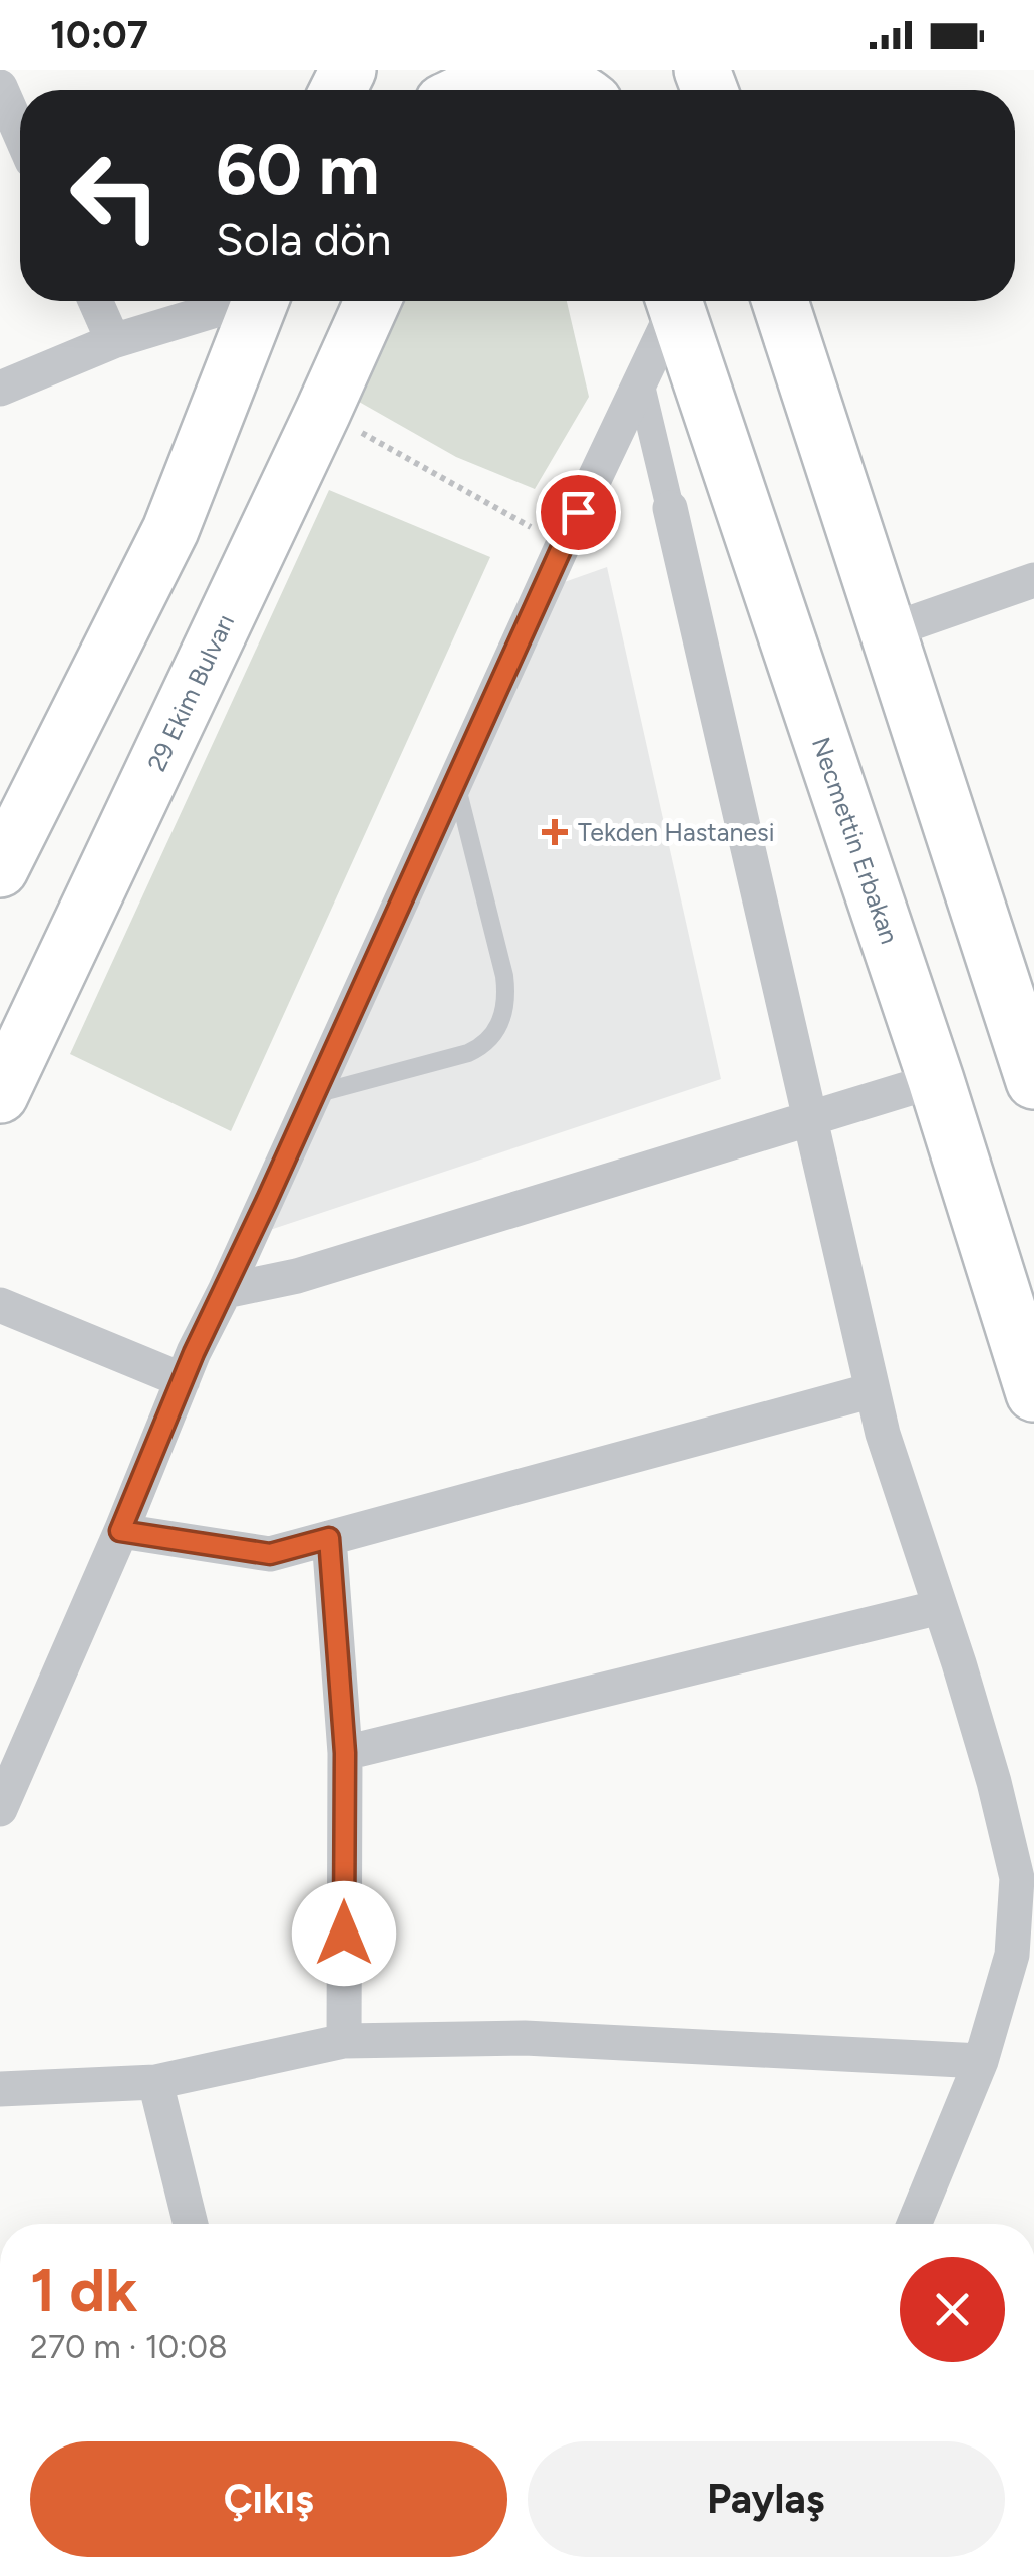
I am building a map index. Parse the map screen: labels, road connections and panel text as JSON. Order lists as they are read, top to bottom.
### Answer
{
  "streets": {
    "main road": ["29 Ekim Bulvarı", "Necmettin Erbakan"]
  },
  "places": {
    "health": ["Tekden Hastanesi"]
  },
  "page": {
    "status": "10:07",
    "turn": ["60 m", "Sola dön"],
    "heading": ["1 dk", "270 m · 10:08"],
    "buttons": ["Çıkış", "Paylaş"]
  }
}
